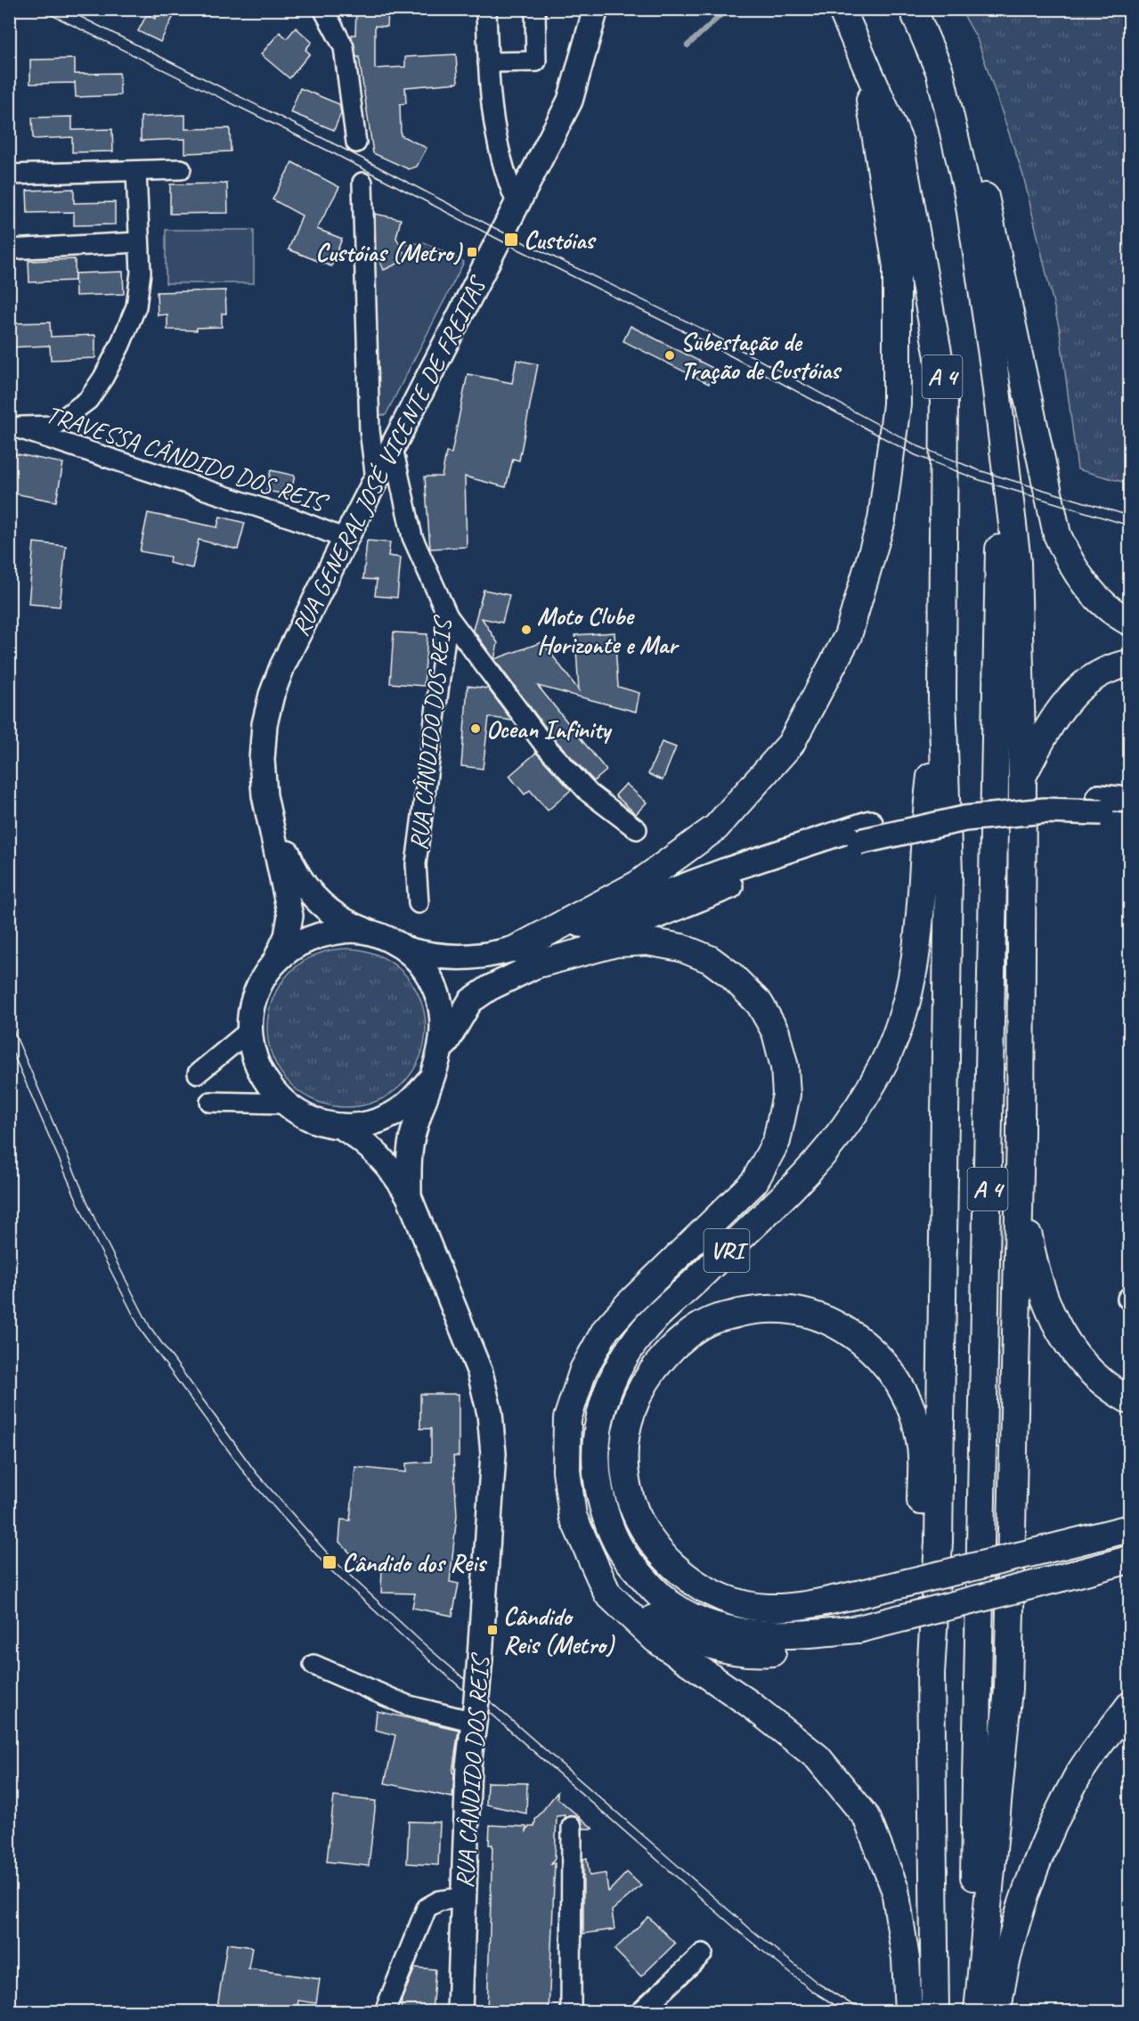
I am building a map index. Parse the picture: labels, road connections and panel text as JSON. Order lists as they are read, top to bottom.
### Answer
{
  "streets": {
    "highway": ["A 4", "VRI"],
    "main road": ["RUA GENERAL JOSÉ VICENTE DE FREITAS", "RUA CÂNDIDO DOS REIS"],
    "street": ["TRAVESSA CÂNDIDO DOS REIS"]
  },
  "crossings": [
    ["A 4", "VRI"],
    ["RUA GENERAL JOSÉ VICENTE DE FREITAS", "TRAVESSA CÂNDIDO DOS REIS"],
    ["RUA GENERAL JOSÉ VICENTE DE FREITAS", "RUA CÂNDIDO DOS REIS"]
  ],
  "places": {
    "transit": [
      "Custóias",
      "Custóias (Metro)",
      "Cândido dos Reis",
      "Cândido Reis (Metro)"
    ],
    "other": ["Subestação de Tração de Custóias", "Moto Clube Horizonte e Mar", "Ocean Infinity"]
  }
}
